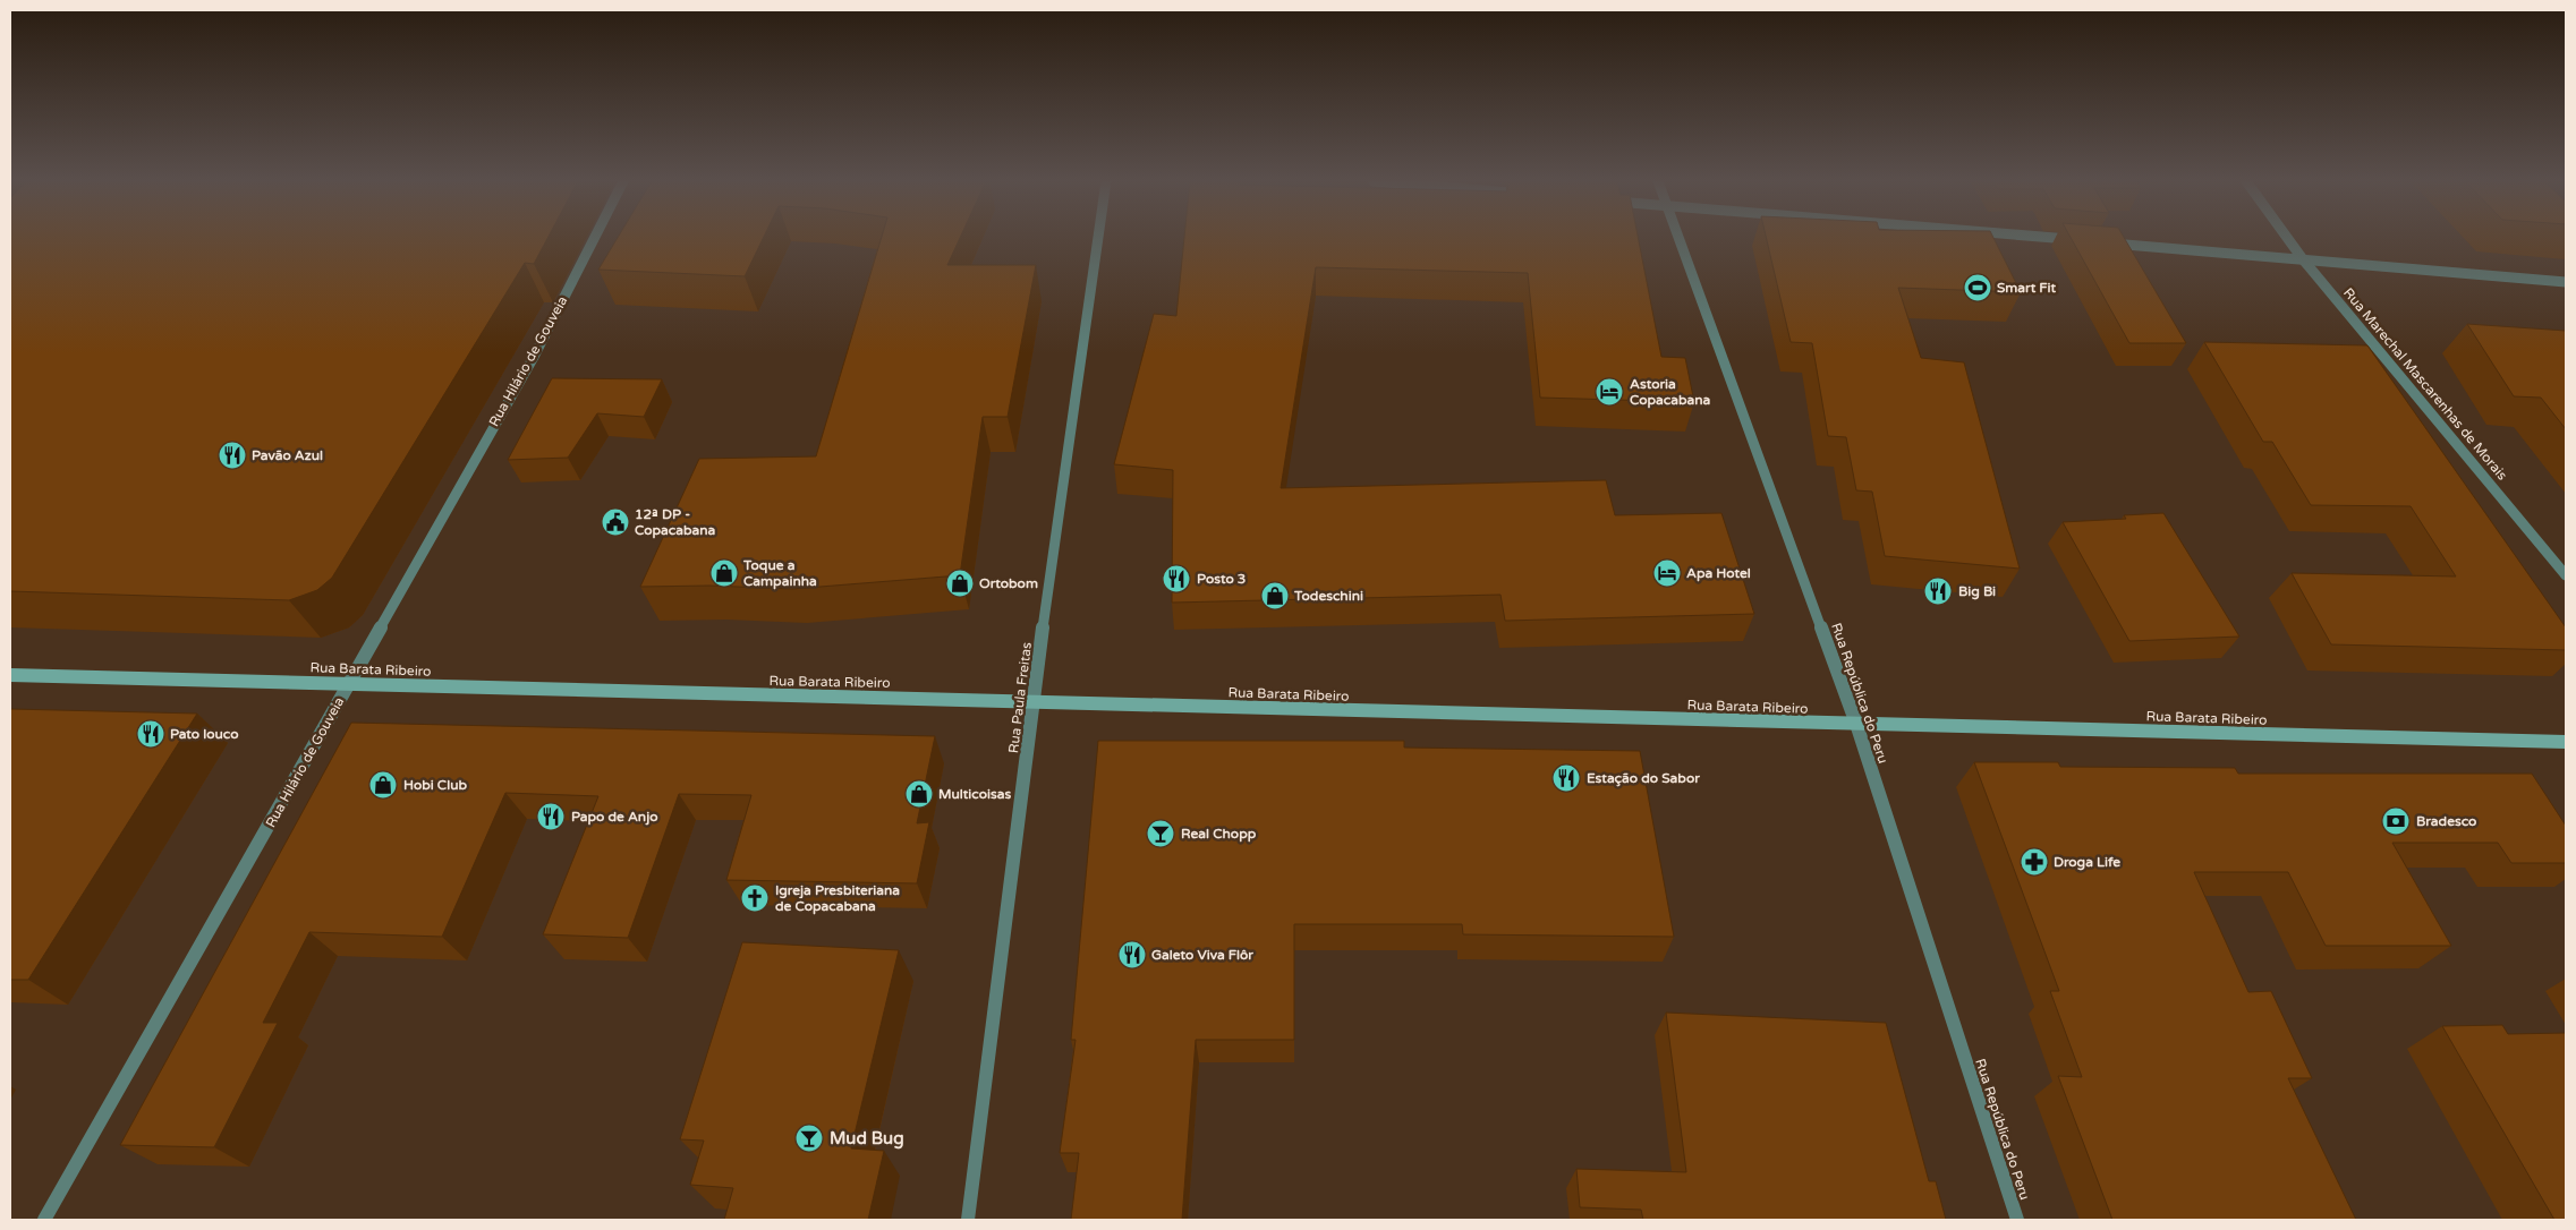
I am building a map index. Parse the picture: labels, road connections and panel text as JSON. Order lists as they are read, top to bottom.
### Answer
{
  "streets": {
    "main road": ["Rua Barata Ribeiro"],
    "street": [
      "Rua Hilário de Gouveia",
      "Rua Marechal Mascarenhas de Morais",
      "Rua República do Peru",
      "Rua Paula Freitas"
    ]
  },
  "crossings": [
    ["Rua Hilário de Gouveia", "Rua Barata Ribeiro"],
    ["Rua Barata Ribeiro", "Rua República do Peru"],
    ["Rua Barata Ribeiro", "Rua Paula Freitas"]
  ],
  "places": {
    "sports": ["Smart Fit"],
    "hotel": ["Astoria Copacabana", "Apa Hotel"],
    "restaurant": [
      "Pavão Azul",
      "Posto 3",
      "Big Bi",
      "Pato louco",
      "Estação do Sabor",
      "Papo de Anjo",
      "Galeto Viva Flôr"
    ],
    "public building": ["12ª DP - Copacabana"],
    "shop": [
      "Toque a Campainha",
      "Ortobom",
      "Todeschini",
      "Hobi Club",
      "Multicoisas"
    ],
    "bank": ["Bradesco"],
    "bar": ["Real Chopp", "Mud Bug"],
    "pharmacy": ["Droga Life"],
    "church": ["Igreja Presbiteriana de Copacabana"]
  }
}
